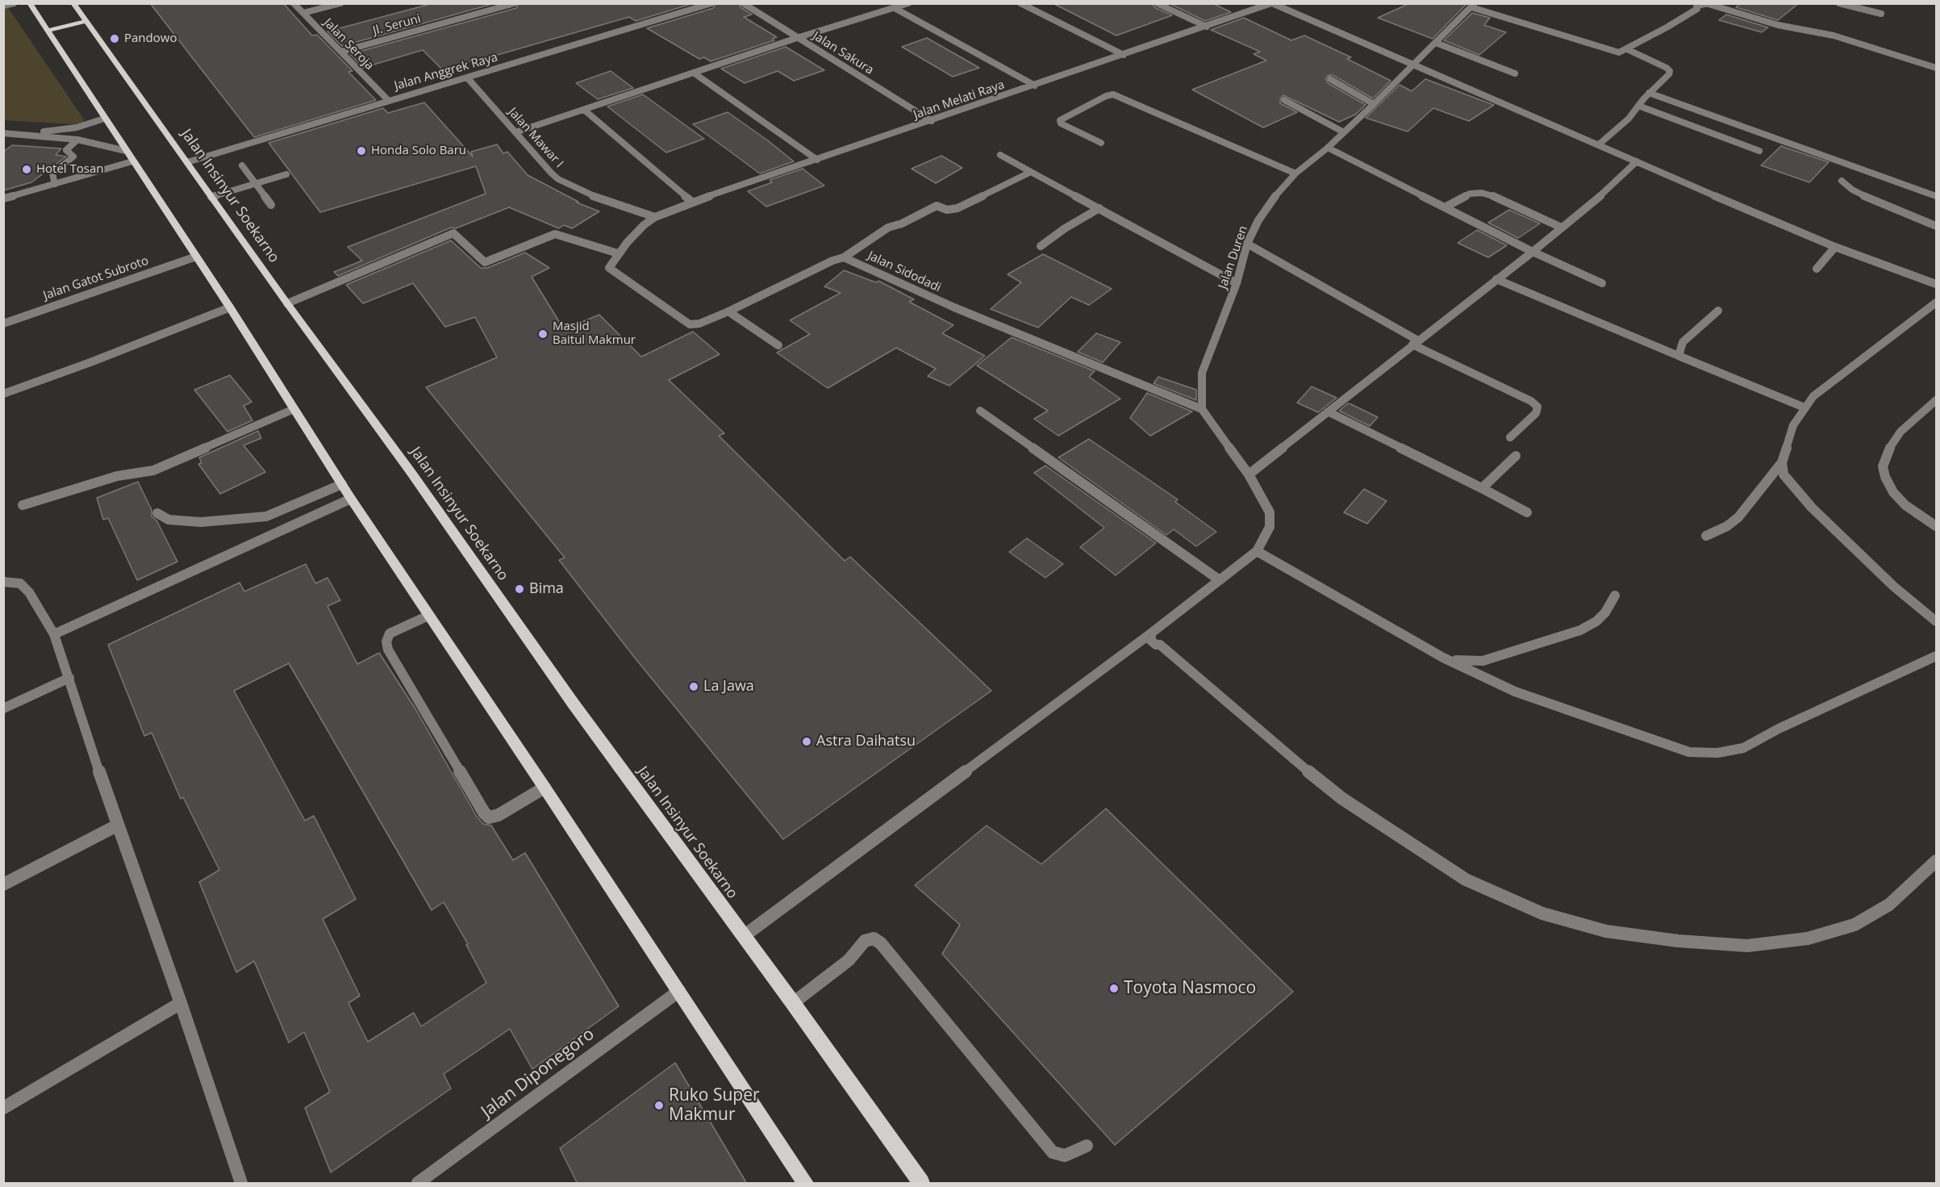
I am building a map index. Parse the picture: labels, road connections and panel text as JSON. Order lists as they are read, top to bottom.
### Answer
{
  "streets": {
    "main road": ["Jalan Insinyur Soekarno"],
    "street": [
      "Jl. Seruni",
      "Jalan Seroja",
      "Jalan Sakura",
      "Jalan Anggrek Raya",
      "Jalan Melati Raya",
      "Jalan Mawar I",
      "Jalan Duren",
      "Jalan Sidodadi",
      "Jalan Gatot Subroto",
      "Jalan Diponegoro"
    ]
  },
  "crossings": [
    ["Jl. Seruni", "Jalan Seroja"],
    ["Jalan Seroja", "Jalan Anggrek Raya"],
    ["Jalan Sakura", "Jalan Melati Raya"],
    ["Jalan Anggrek Raya", "Jalan Mawar I"],
    ["Jalan Anggrek Raya", "Jalan Insinyur Soekarno"],
    ["Jalan Melati Raya", "Jalan Mawar I"],
    ["Jalan Melati Raya", "Jalan Sidodadi"],
    ["Jalan Duren", "Jalan Sidodadi"]
  ],
  "places": [
    "Pandowo",
    "Honda Solo Baru",
    "Hotel Tosan",
    "Masjid Baitul Makmur",
    "Bima",
    "La Jawa",
    "Astra Daihatsu",
    "Toyota Nasmoco",
    "Ruko Super Makmur"
  ]
}
